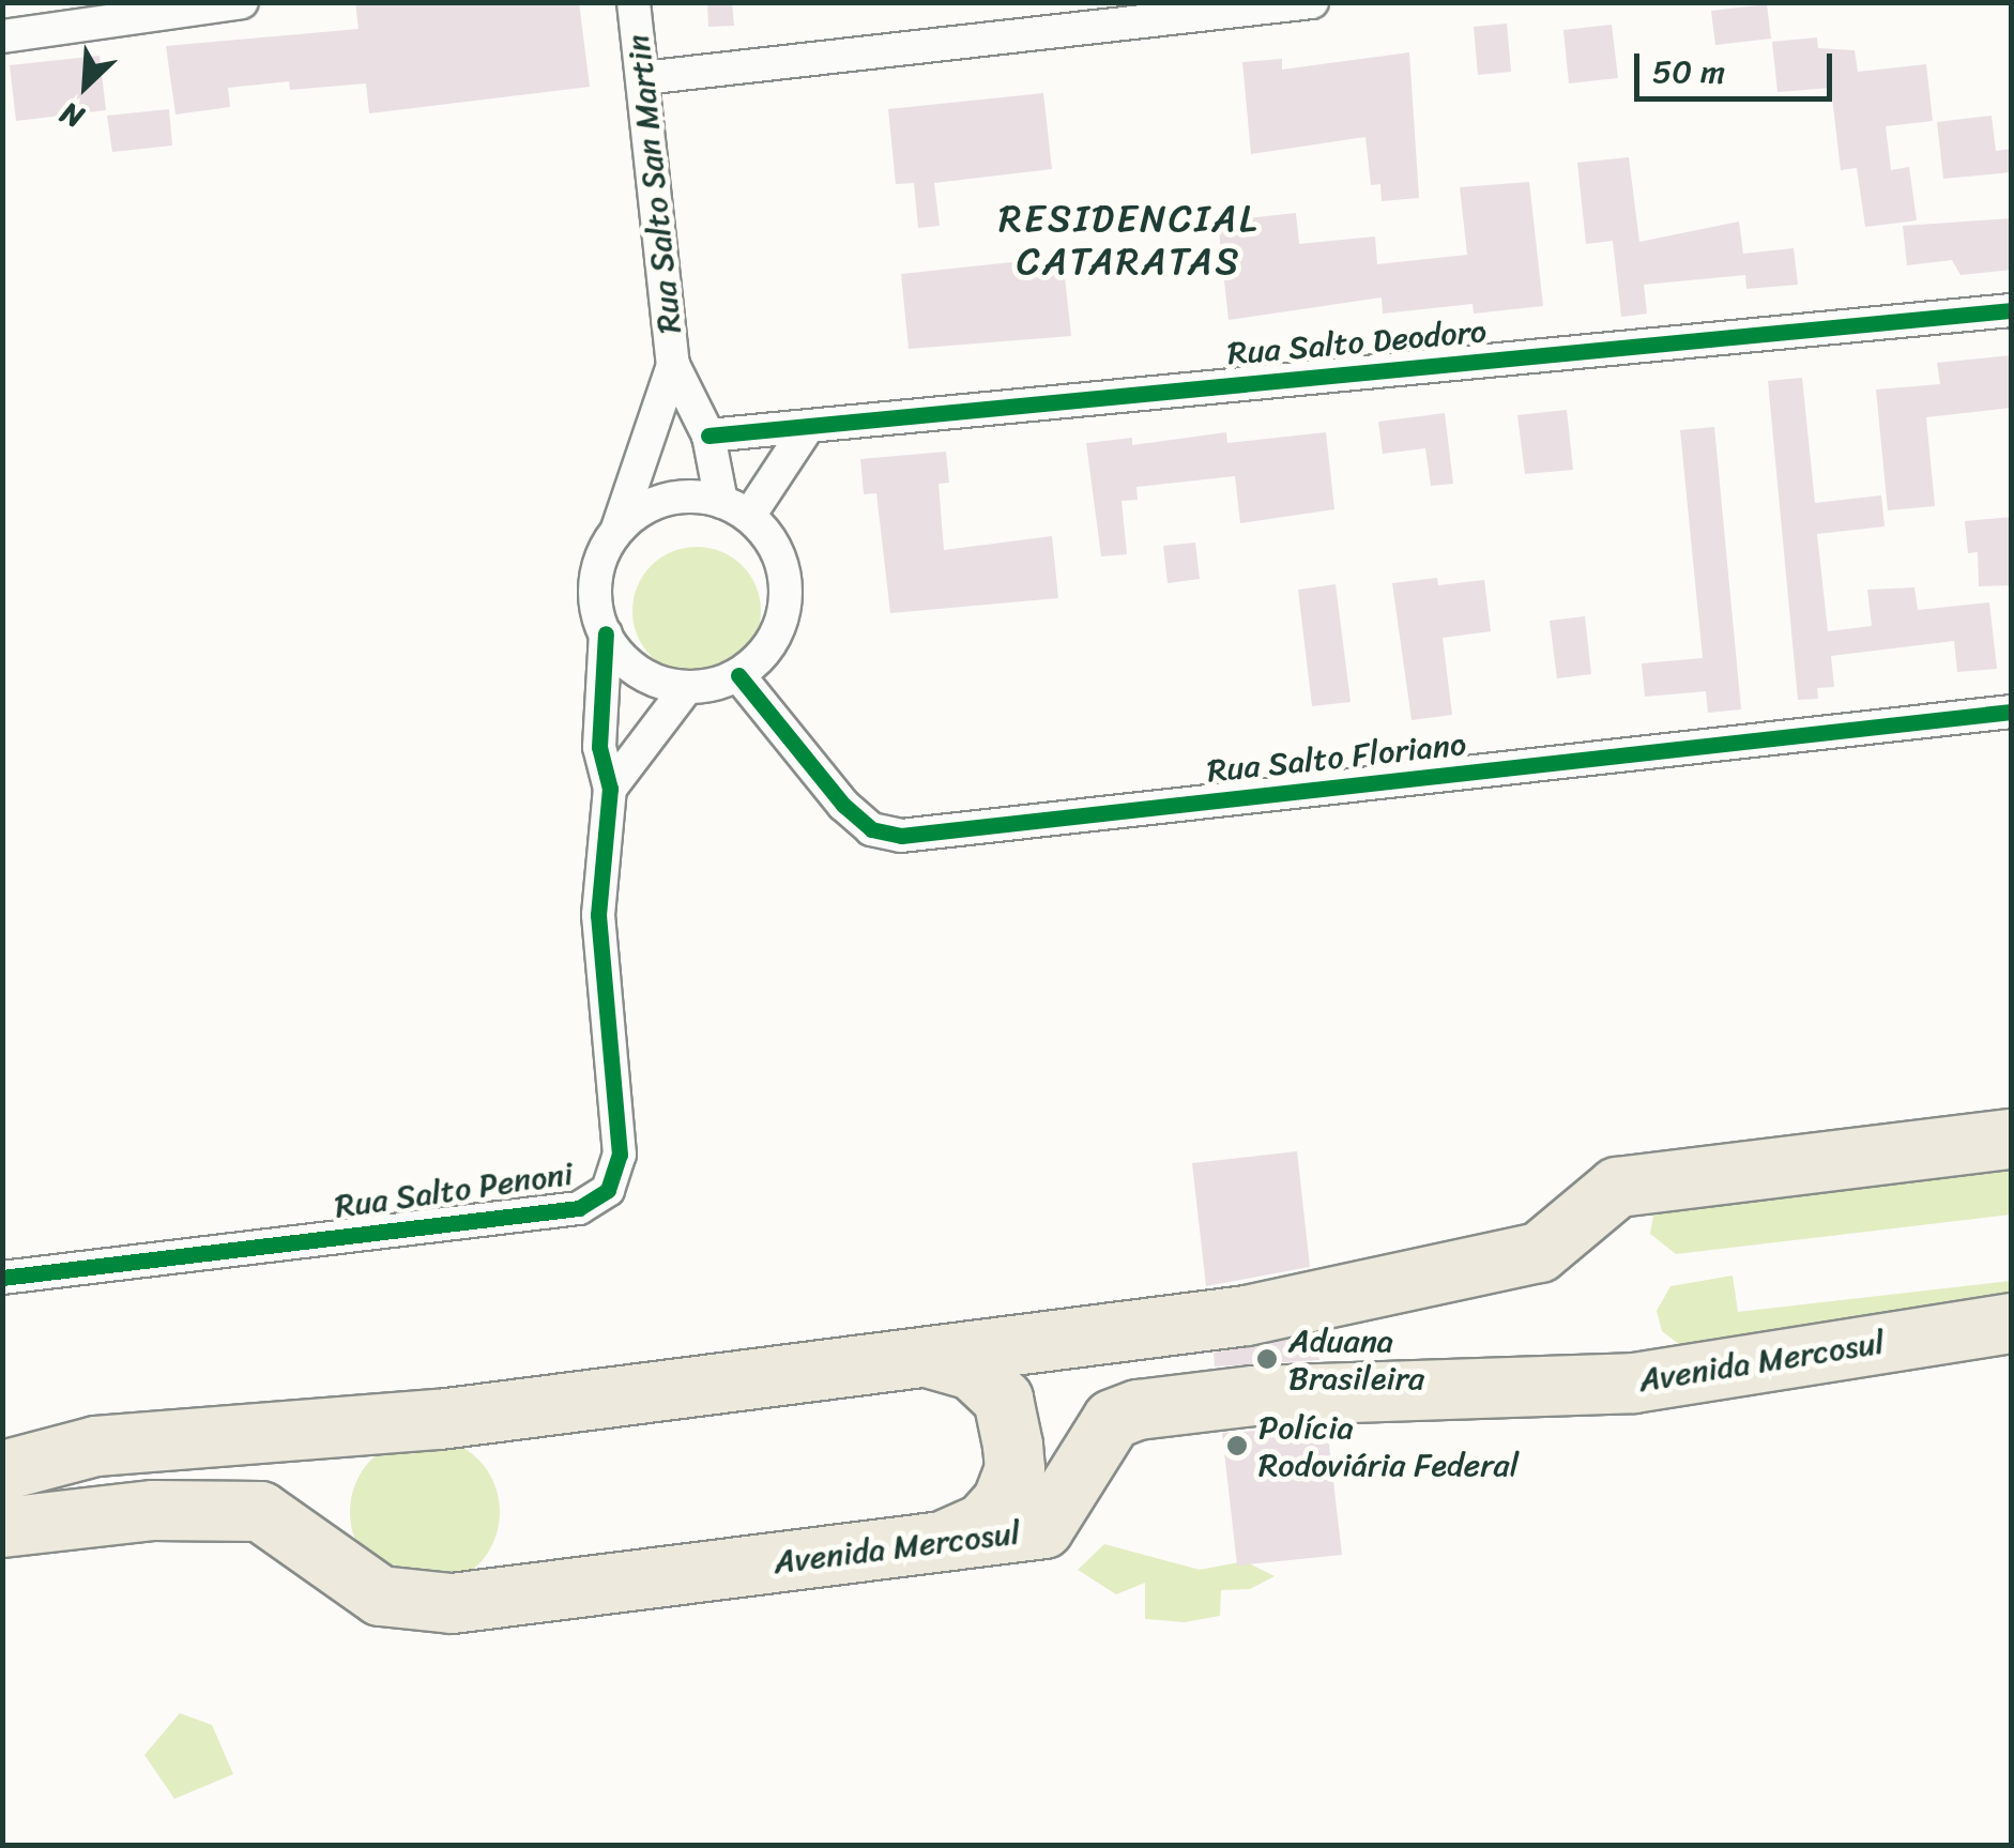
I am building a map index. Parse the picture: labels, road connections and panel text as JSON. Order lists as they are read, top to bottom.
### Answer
{
  "streets": {
    "highway": ["Avenida Mercosul"],
    "street": [
      "Rua Salto San Martin",
      "Rua Salto Deodoro",
      "Rua Salto Floriano",
      "Rua Salto Penoni"
    ]
  },
  "crossings": [
    ["Rua Salto San Martin", "Rua Salto Deodoro"],
    ["Rua Salto San Martin", "Rua Salto Floriano"],
    ["Rua Salto San Martin", "Rua Salto Penoni"],
    ["Rua Salto Floriano", "Rua Salto Penoni"]
  ],
  "districts": ["RESIDENCIAL CATARATAS"],
  "places": ["Aduana Brasileira", "Polícia Rodoviária Federal"],
  "scale_bar": "50 m",
  "north": "bottom left"
}
